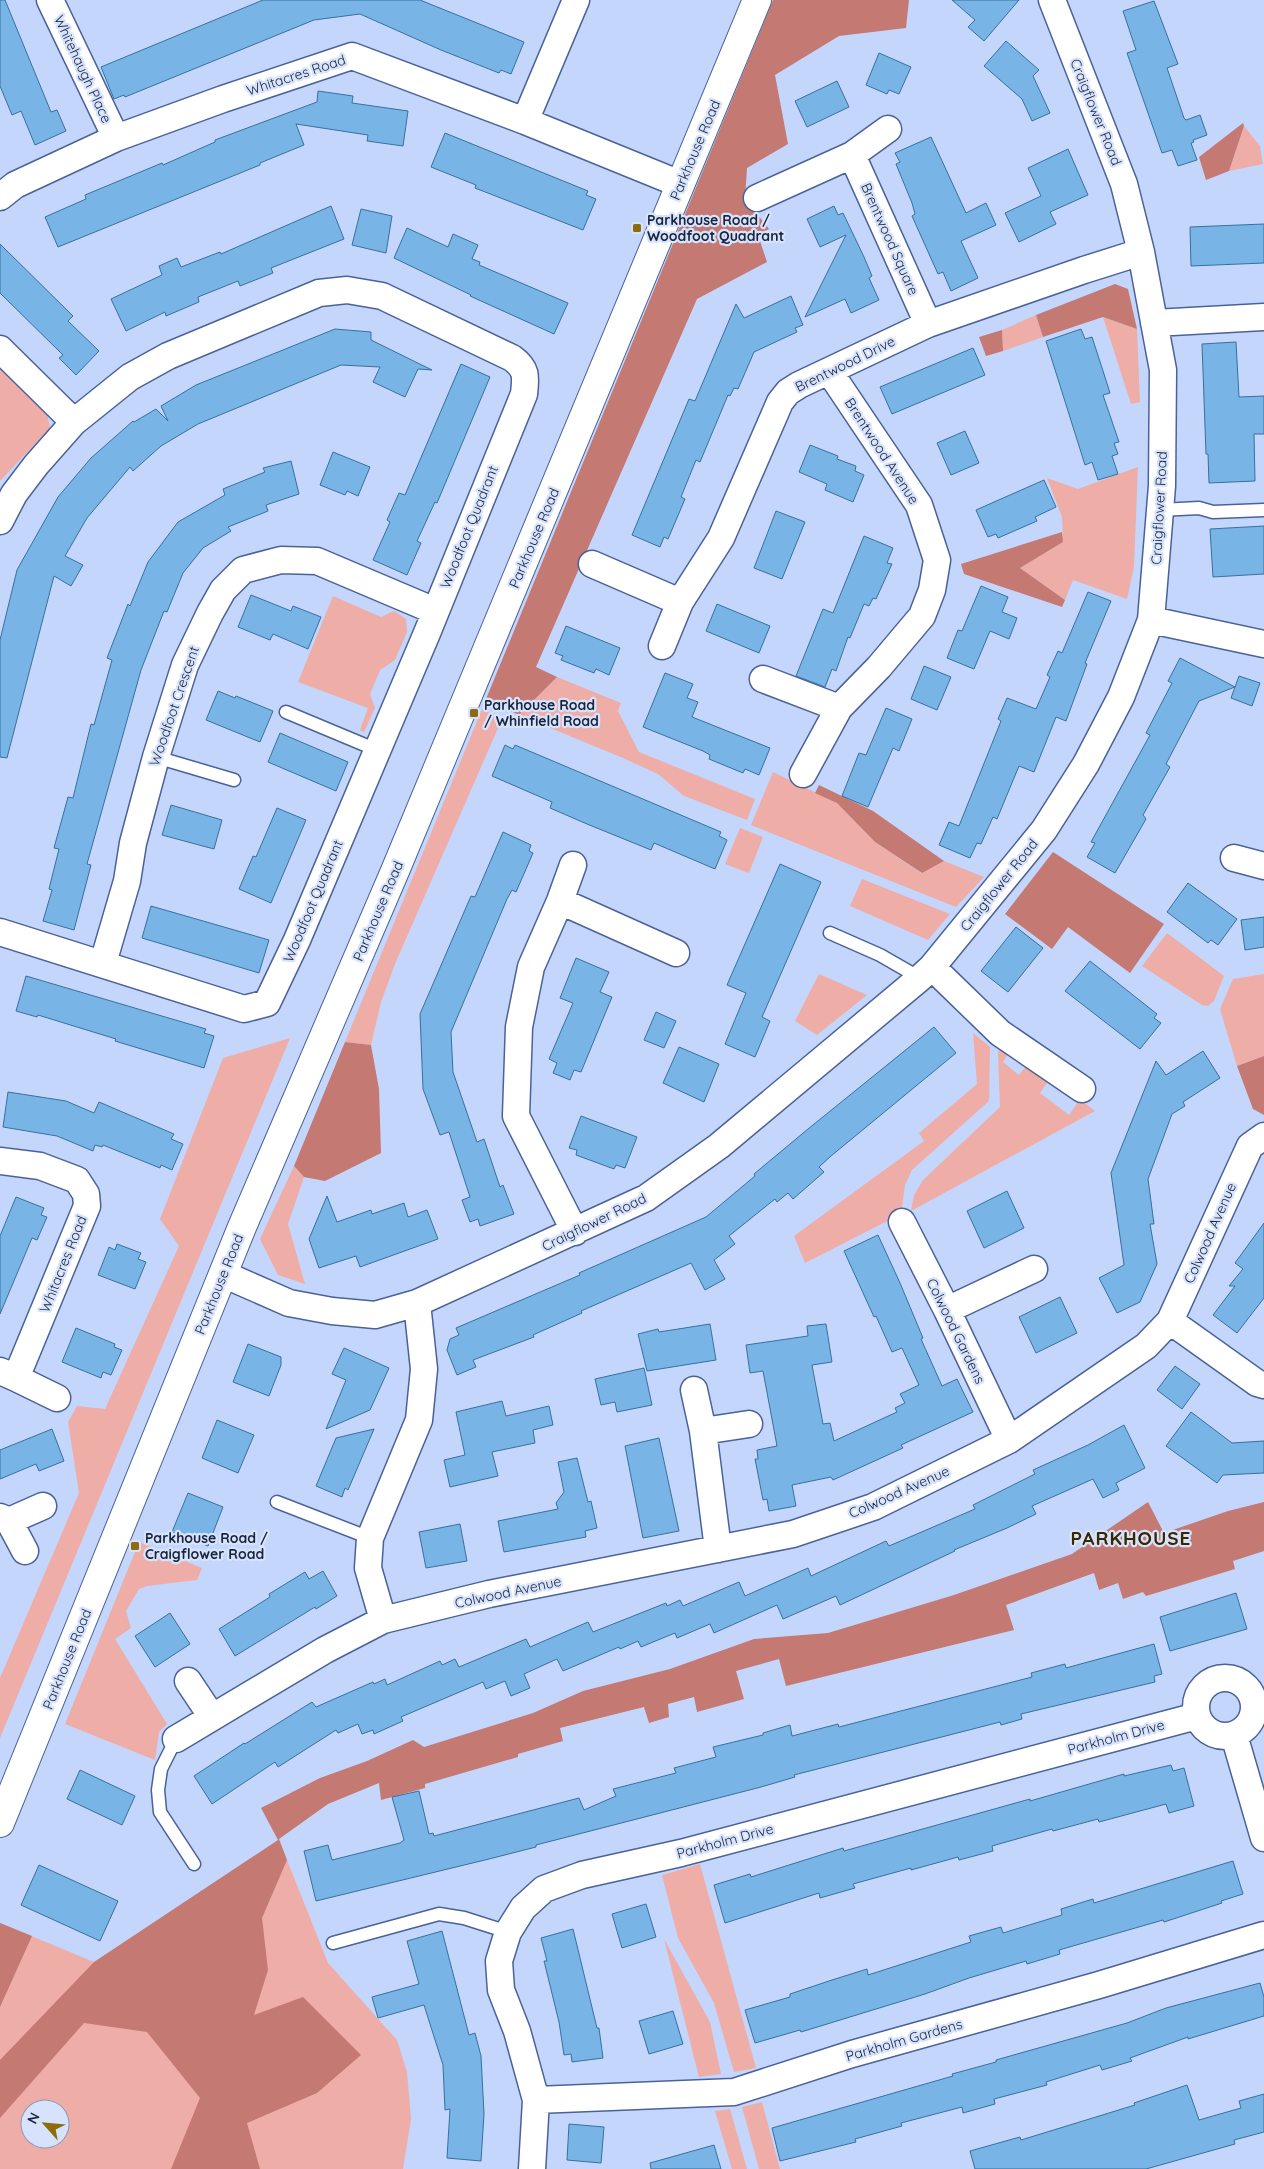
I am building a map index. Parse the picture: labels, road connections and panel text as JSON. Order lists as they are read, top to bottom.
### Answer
{
  "streets": {
    "main road": ["Parkhouse Road"],
    "street": [
      "Whitehaugh Place",
      "Whitacres Road",
      "Craigflower Road",
      "Brentwood Square",
      "Brentwood Drive",
      "Brentwood Avenue",
      "Woodfoot Quadrant",
      "Woodfoot Crescent",
      "Colwood Avenue",
      "Colwood Gardens",
      "Parkholm Drive",
      "Parkholm Gardens"
    ]
  },
  "crossings": [
    ["Whitehaugh Place", "Whitacres Road"],
    ["Whitacres Road", "Parkhouse Road"],
    ["Craigflower Road", "Parkhouse Road"],
    ["Craigflower Road", "Brentwood Drive"],
    ["Brentwood Square", "Brentwood Drive"],
    ["Brentwood Drive", "Brentwood Avenue"],
    ["Woodfoot Quadrant", "Woodfoot Crescent"],
    ["Colwood Avenue", "Colwood Gardens"],
    ["Parkholm Drive", "Parkholm Gardens"]
  ],
  "districts": ["PARKHOUSE"],
  "places": {
    "transit": ["Parkhouse Road / Woodfoot Quadrant", "Parkhouse Road / Whinfield Road", "Parkhouse Road / Craigflower Road"]
  },
  "north": "top left"
}
